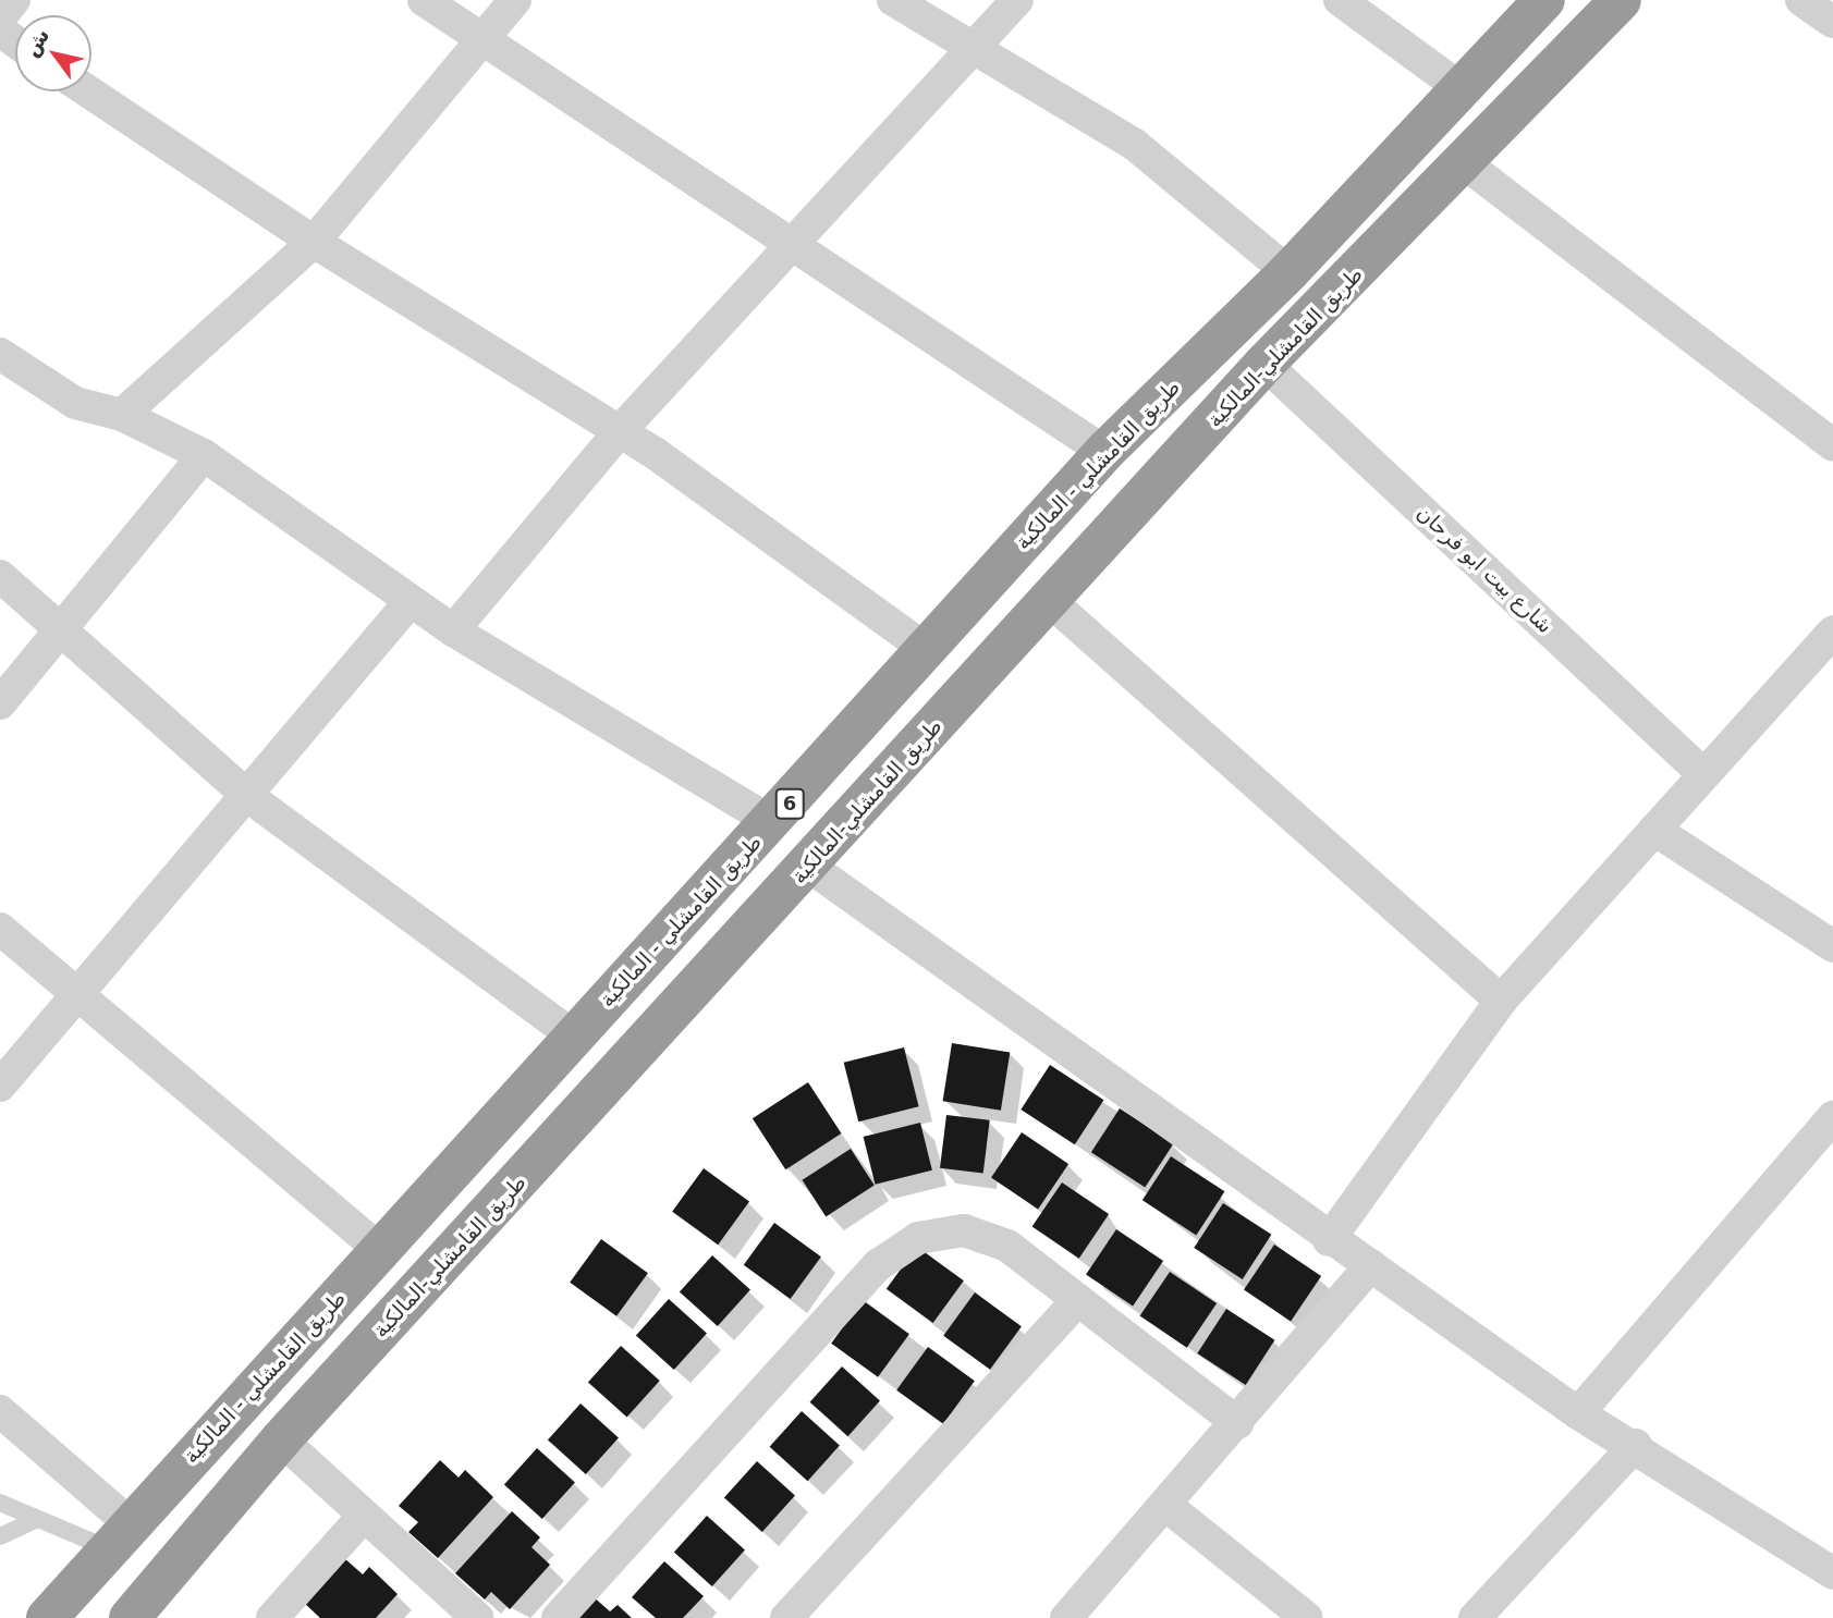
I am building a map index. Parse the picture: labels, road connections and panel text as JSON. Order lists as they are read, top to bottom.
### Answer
{
  "streets": {
    "highway": ["طريق القامشلي-المالكية", "طريق القامشلي - المالكية", "6"],
    "street": ["شارع بيت ابو فرحان"]
  },
  "crossings": [
    ["طريق القامشلي-المالكية", "شارع بيت ابو فرحان"]
  ],
  "north": "top left"
}
